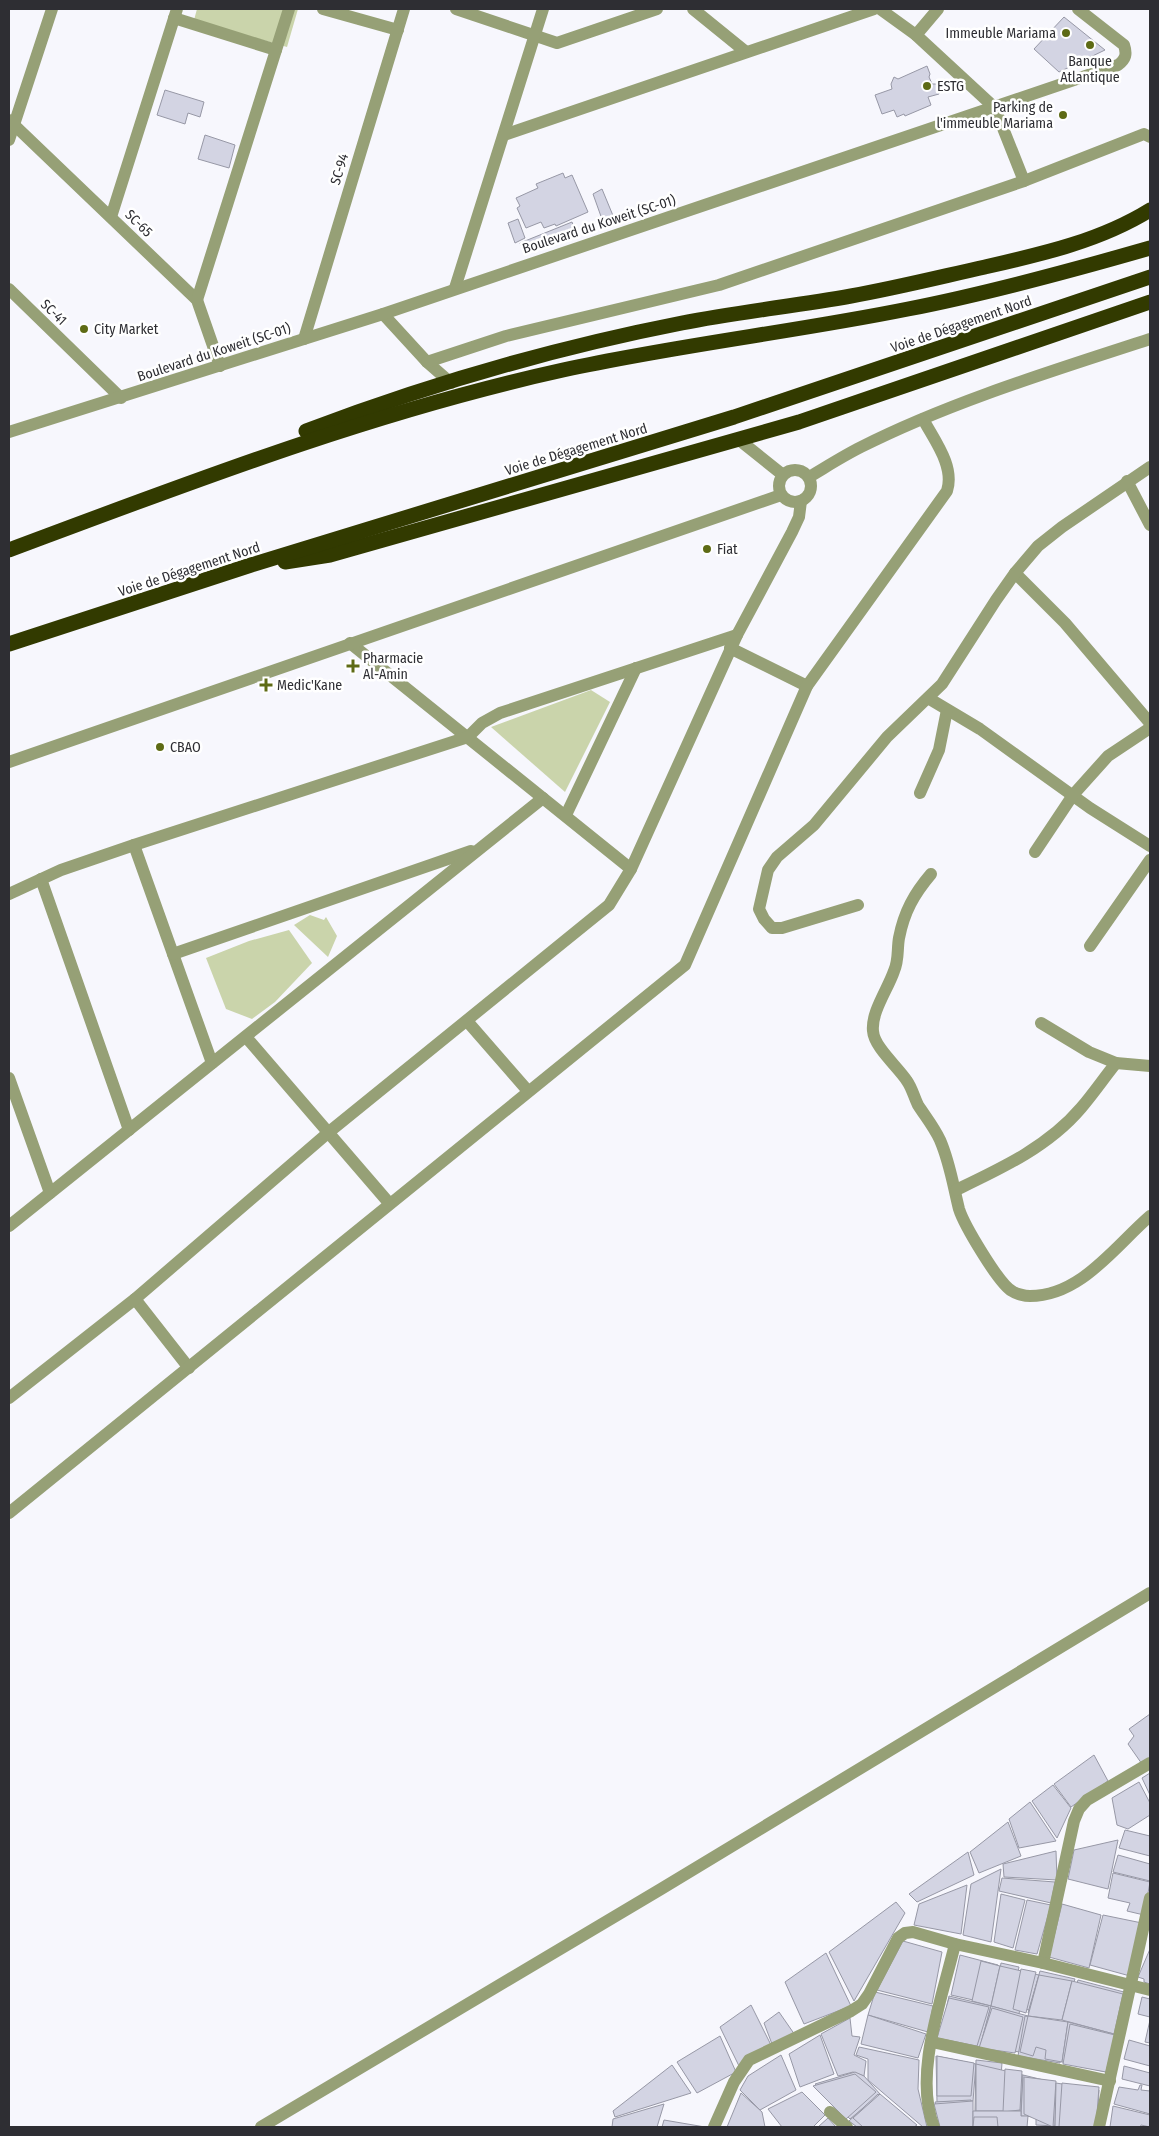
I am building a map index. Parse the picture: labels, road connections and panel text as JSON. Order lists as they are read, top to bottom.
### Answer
{
  "streets": {
    "highway": ["Voie de Dégagement Nord"],
    "street": [
      "SC-94",
      "SC-65",
      "Boulevard du Koweit (SC-01)",
      "SC-41"
    ]
  },
  "crossings": [
    ["SC-94", "Boulevard du Koweit (SC-01)"],
    ["SC-65", "Boulevard du Koweit (SC-01)"],
    ["Boulevard du Koweit (SC-01)", "SC-41"]
  ],
  "places": {
    "other": [
      "Immeuble Mariama",
      "Banque Atlantique",
      "ESTG",
      "Parking de l'immeuble Mariama",
      "City Market",
      "Fiat",
      "CBAO"
    ],
    "health": ["Pharmacie Al-Amin", "Medic'Kane"]
  }
}
